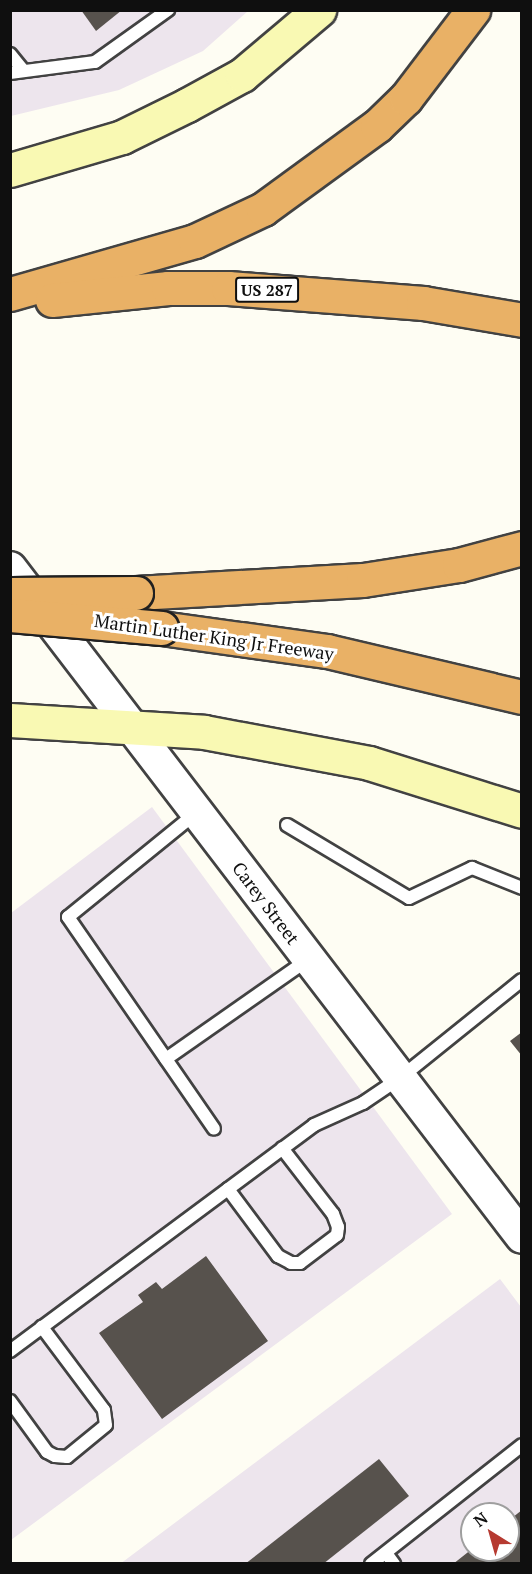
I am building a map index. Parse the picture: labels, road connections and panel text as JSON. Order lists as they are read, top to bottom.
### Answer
{
  "streets": {
    "highway": ["US 287", "Martin Luther King Jr Freeway"],
    "street": ["Carey Street"]
  },
  "north": "top left"
}
